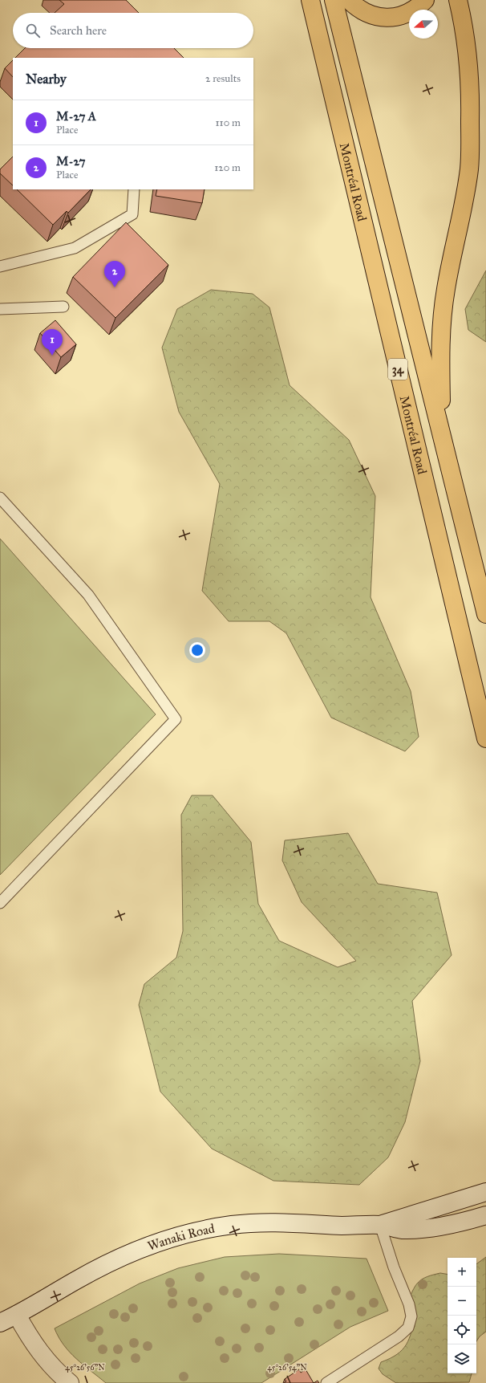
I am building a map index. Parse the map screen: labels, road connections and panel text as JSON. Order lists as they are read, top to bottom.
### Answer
{
  "streets": {
    "main road": ["Montréal Road", "34"],
    "street": ["Wanaki Road"]
  },
  "north": "left",
  "page": {
    "search": "Search here",
    "heading": ["Nearby", "2 results"],
    "list": [
      {
        "mark": "1",
        "name": "M-27 A",
        "note": "Place",
        "value": "110 m"
      },
      {
        "mark": "2",
        "name": "M-27",
        "note": "Place",
        "value": "120 m"
      }
    ],
    "pins": ["2", "1"],
    "map_buttons": ["+", "−"]
  },
  "coordinates": ["45°26'56\"N", "45°26'54\"N"]
}
